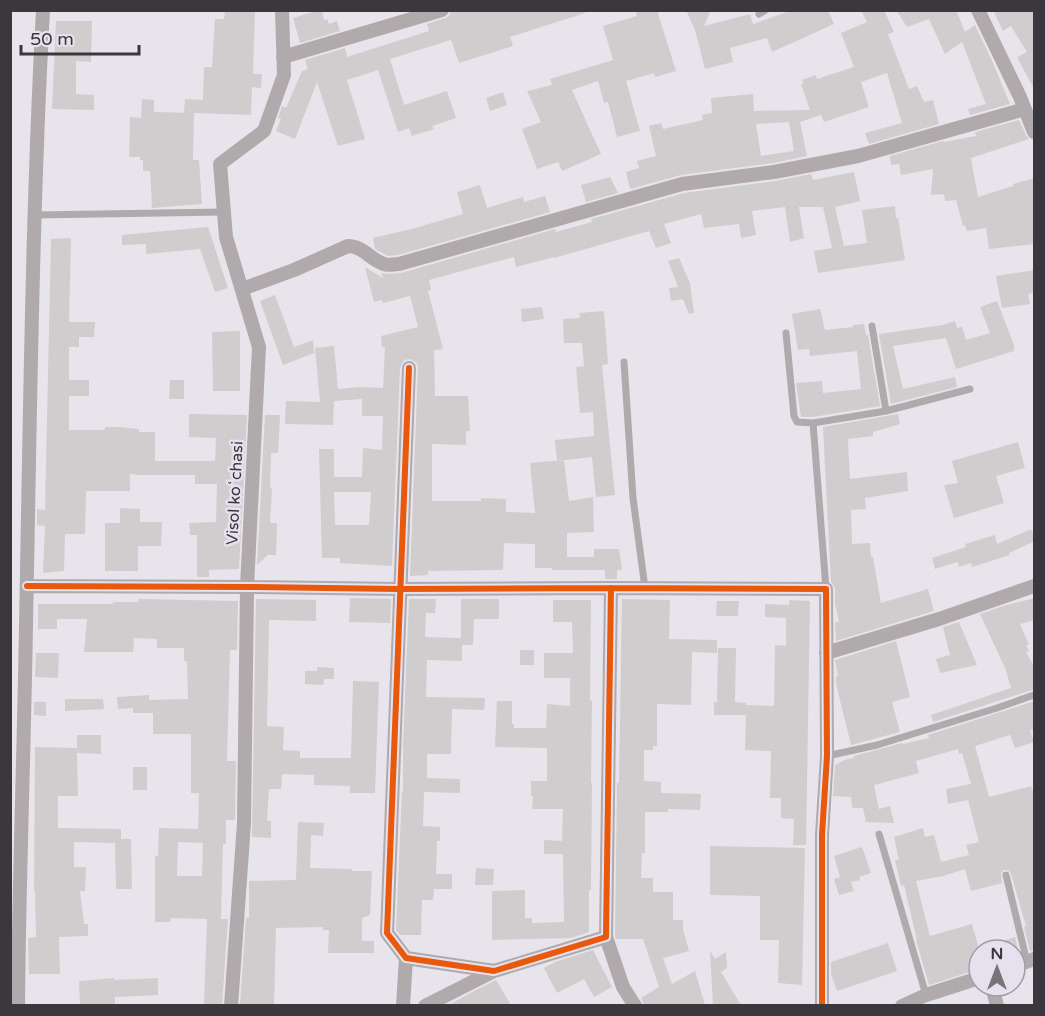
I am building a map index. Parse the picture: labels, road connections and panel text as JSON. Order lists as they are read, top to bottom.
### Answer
{
  "streets": {
    "street": ["Visol koʻchasi"]
  },
  "scale_bar": "50 m",
  "north": "top"
}
